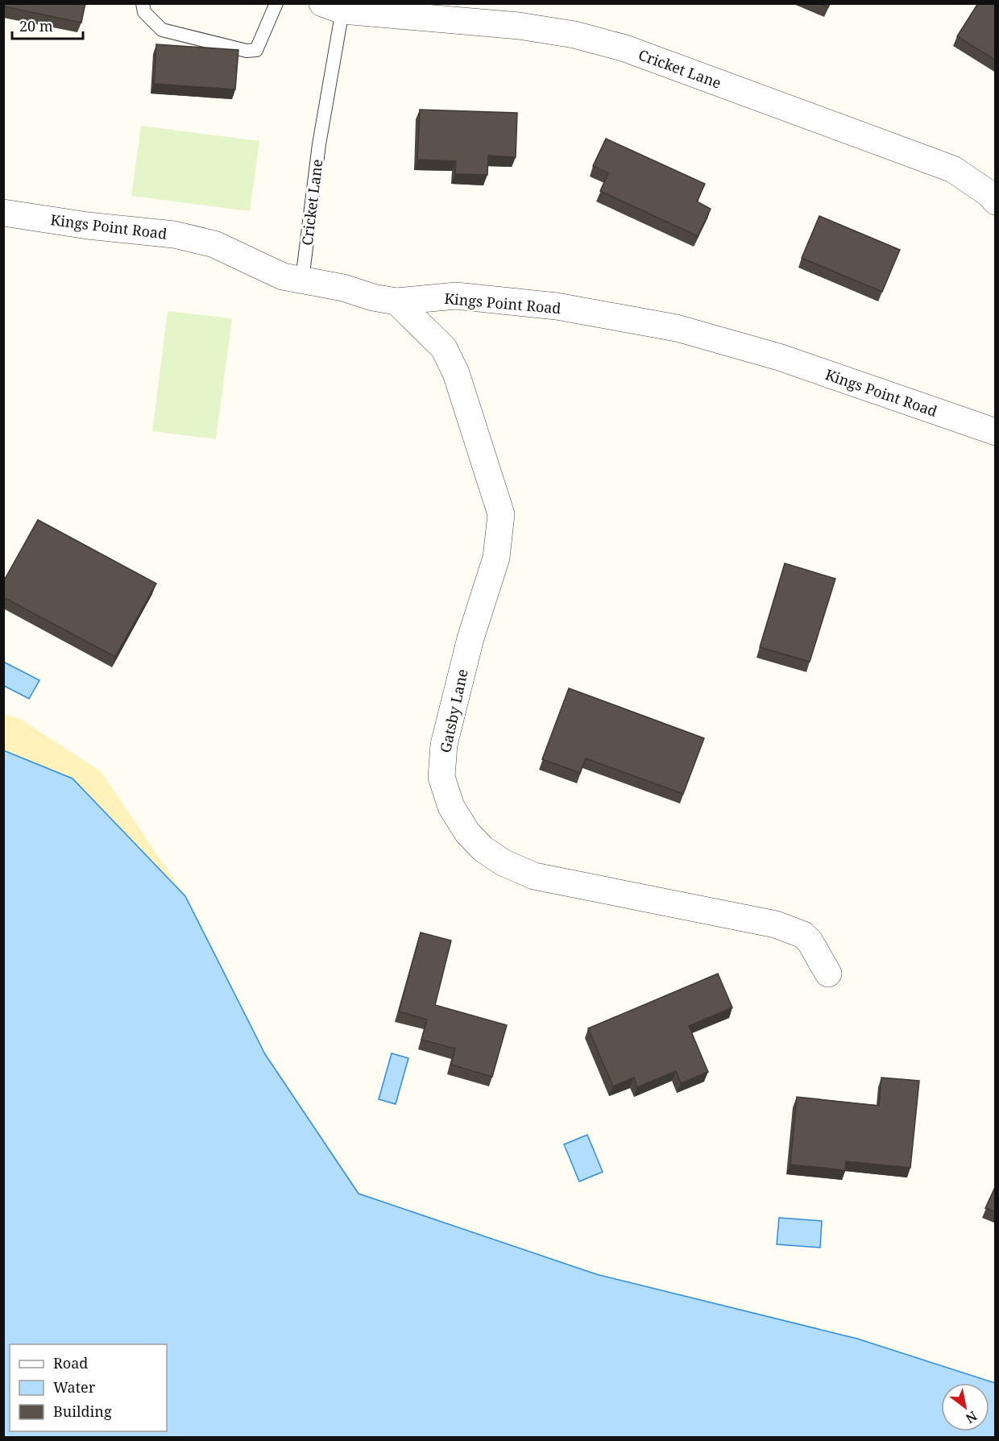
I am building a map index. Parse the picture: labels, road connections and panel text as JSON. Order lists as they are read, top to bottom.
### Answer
{
  "streets": {
    "street": ["Cricket Lane", "Kings Point Road", "Gatsby Lane"]
  },
  "crossings": [
    ["Cricket Lane", "Kings Point Road"],
    ["Kings Point Road", "Gatsby Lane"]
  ],
  "legend": ["Road", "Water", "Building"],
  "scale_bar": "20 m",
  "north": "bottom right"
}
